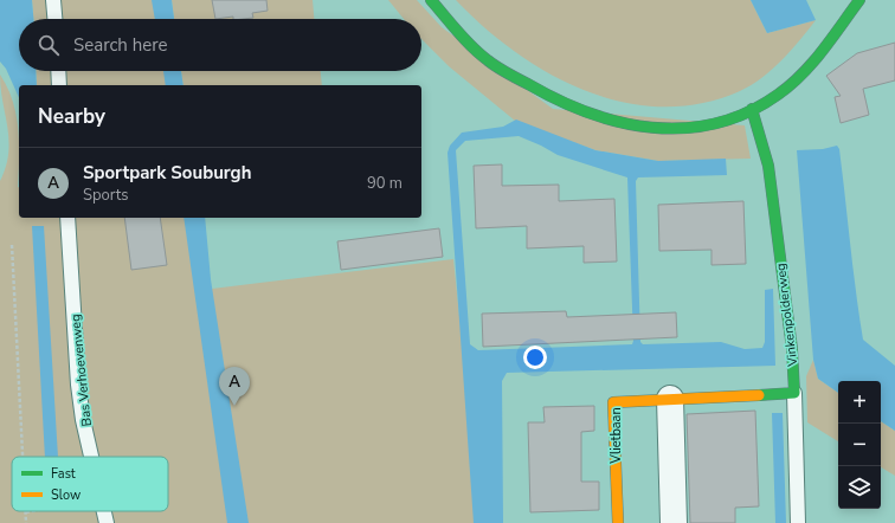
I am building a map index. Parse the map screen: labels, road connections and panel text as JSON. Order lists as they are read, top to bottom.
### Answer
{
  "streets": {
    "street": ["Vinkenpolderweg", "Vlietbaan"],
    "lane": ["Bas Verhoevenweg"]
  },
  "crossings": [
    ["Vinkenpolderweg", "Vlietbaan"]
  ],
  "legend": ["Fast", "Slow"],
  "page": {
    "search": "Search here",
    "heading": "Nearby",
    "list": [
      {
        "mark": "A",
        "name": "Sportpark Souburgh",
        "note": "Sports",
        "value": "90 m"
      }
    ],
    "pins": "A",
    "map_buttons": ["+", "−"]
  }
}
